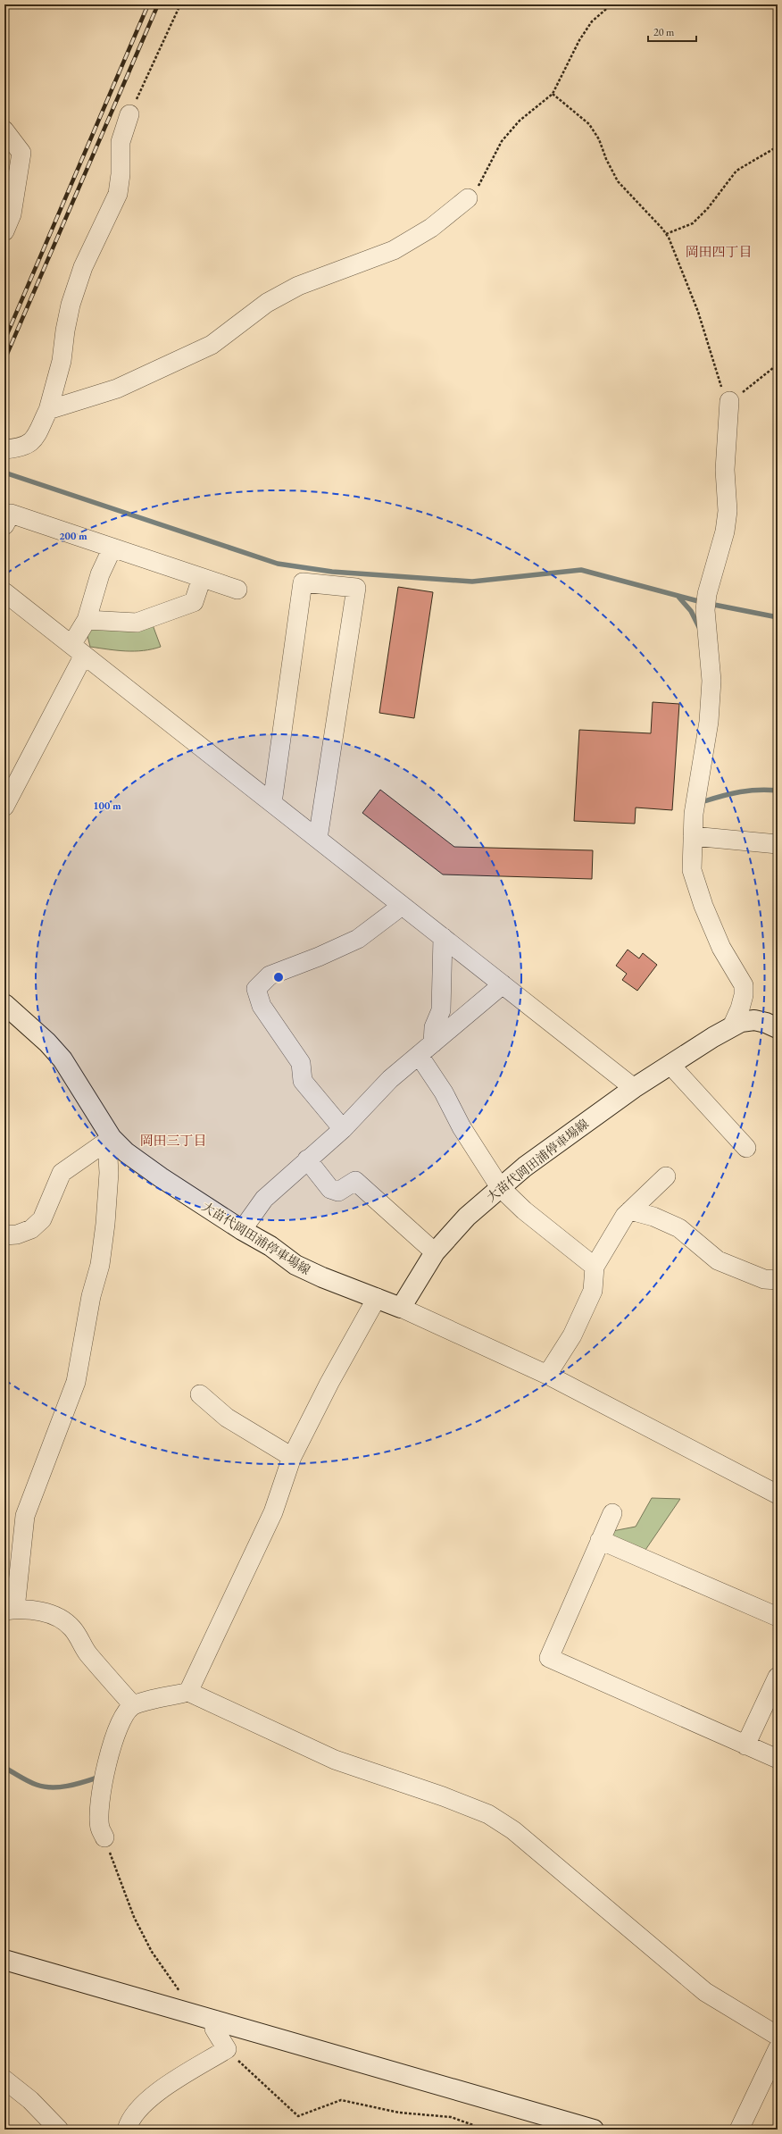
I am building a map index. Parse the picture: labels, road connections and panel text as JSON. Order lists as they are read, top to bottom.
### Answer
{
  "streets": {
    "main road": ["大苗代岡田浦停車場線"]
  },
  "districts": ["岡田四丁目", "岡田三丁目"],
  "scale_bar": "20 m",
  "rings": ["200 m", "100 m"]
}
